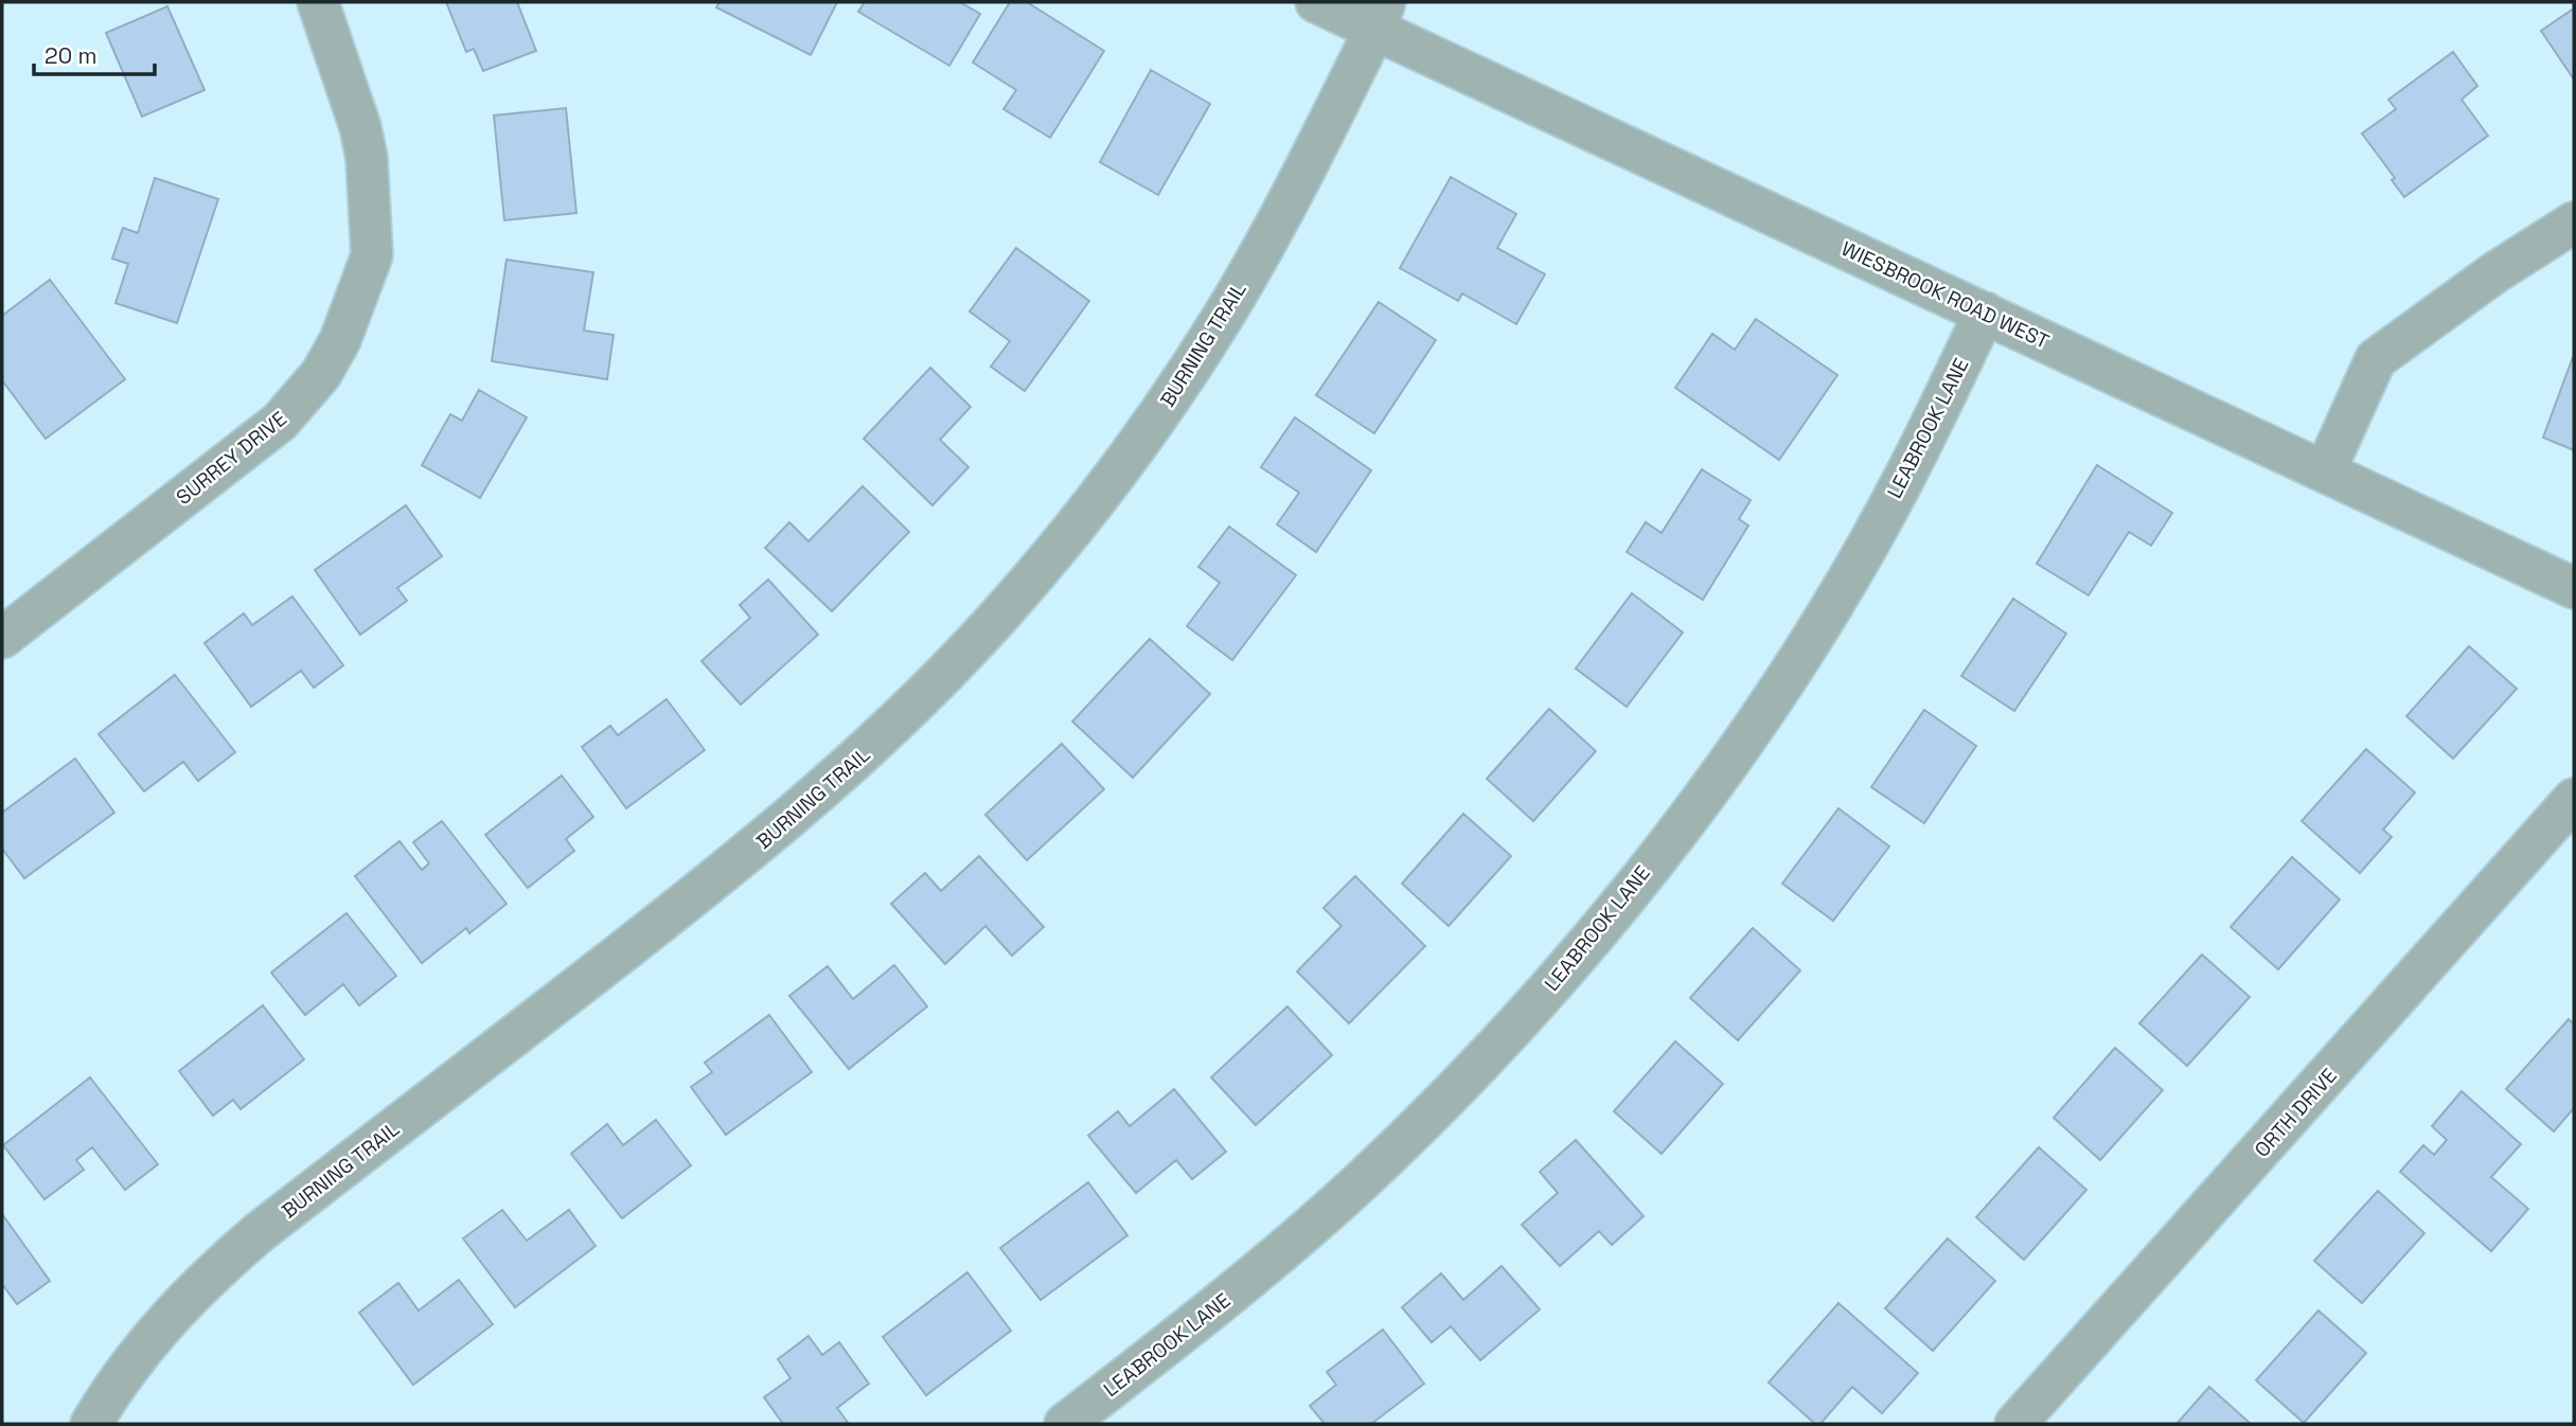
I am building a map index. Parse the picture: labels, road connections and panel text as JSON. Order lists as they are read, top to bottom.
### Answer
{
  "streets": {
    "street": [
      "WIESBROOK ROAD WEST",
      "BURNING TRAIL",
      "LEABROOK LANE",
      "SURREY DRIVE",
      "ORTH DRIVE"
    ]
  },
  "crossings": [
    ["WIESBROOK ROAD WEST", "BURNING TRAIL"],
    ["WIESBROOK ROAD WEST", "LEABROOK LANE"]
  ],
  "scale_bar": "20 m"
}
